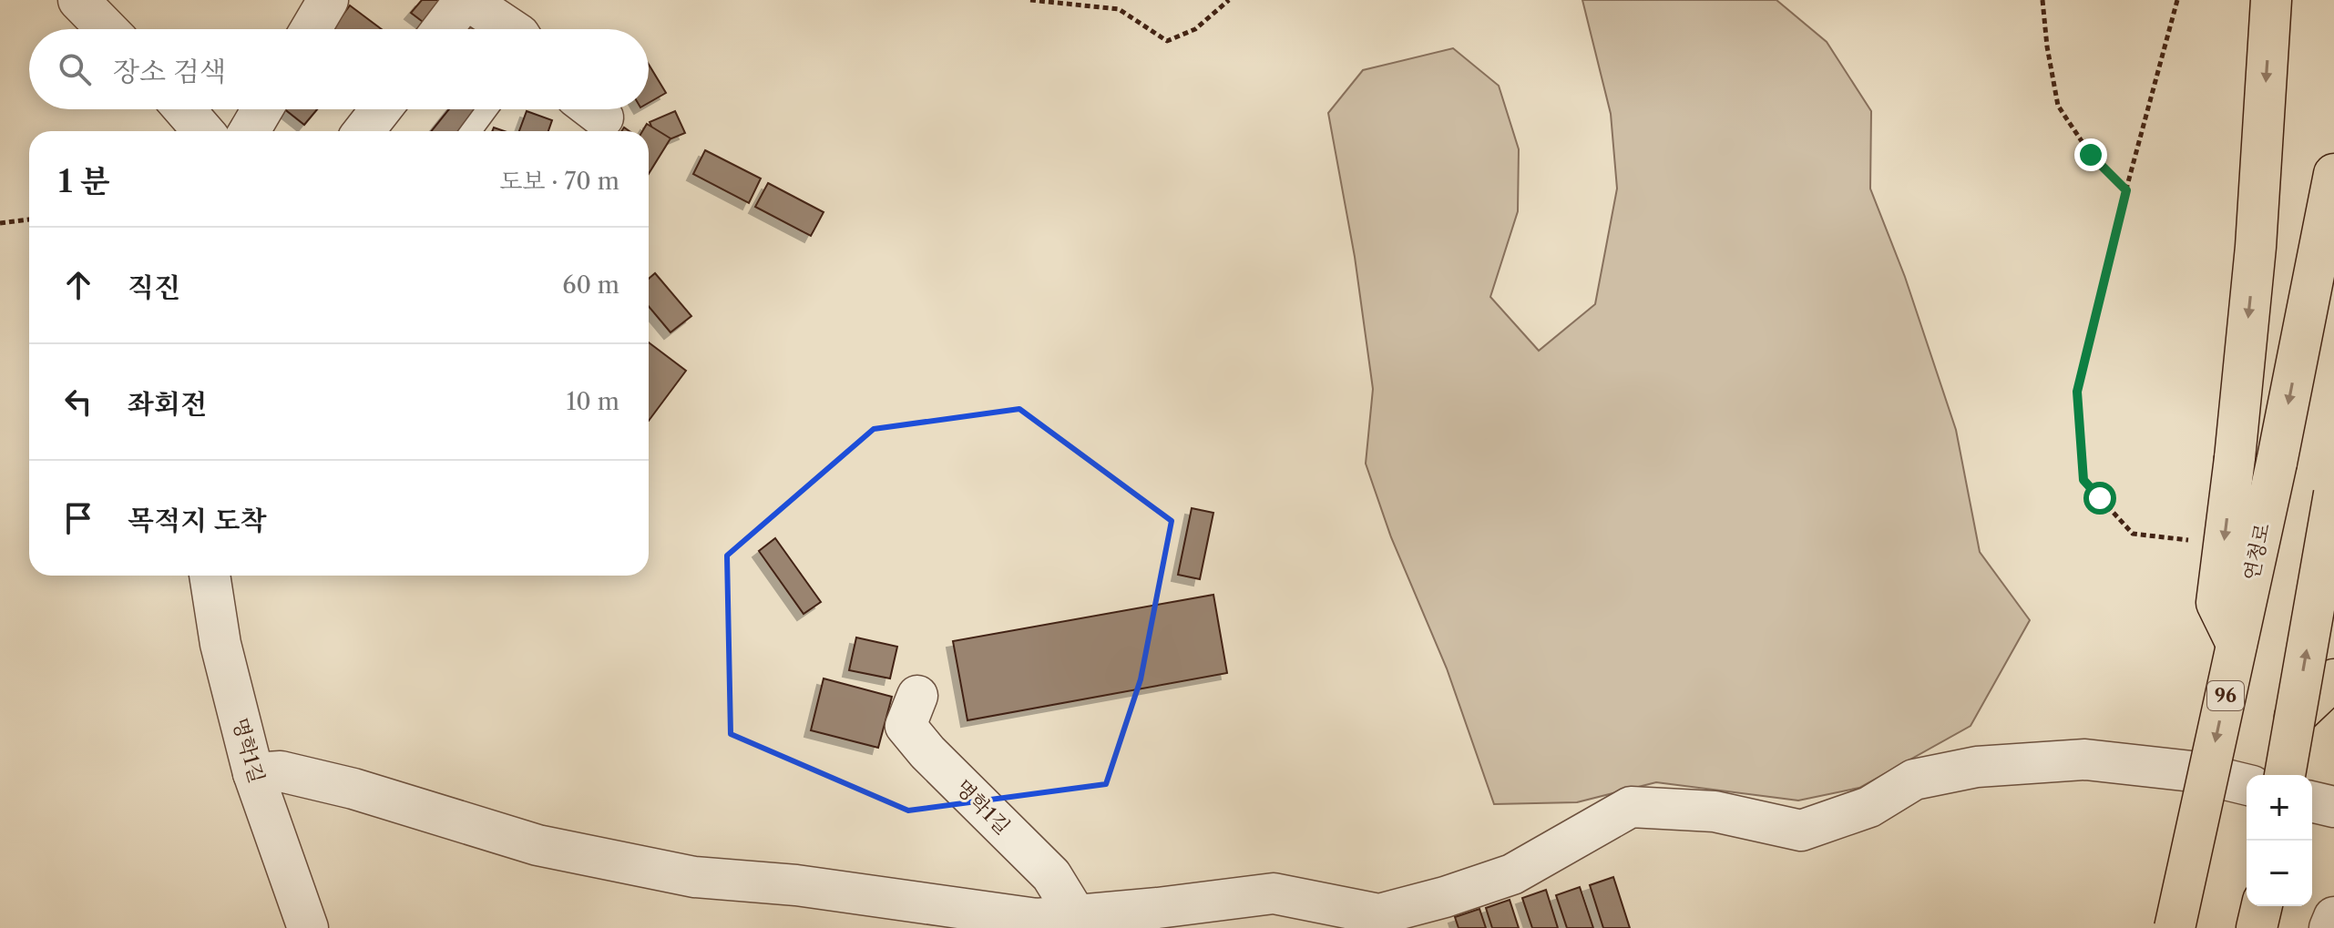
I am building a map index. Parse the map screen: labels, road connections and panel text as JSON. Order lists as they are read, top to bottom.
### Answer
{
  "streets": {
    "highway": ["연청로", "96"],
    "street": ["명학1길"]
  },
  "page": {
    "search": "장소 검색",
    "heading": ["1 분", "도보 · 70 m"],
    "list": [
      ["직진", "60 m"],
      ["좌회전", "10 m"],
      "목적지 도착"
    ],
    "map_buttons": ["+", "−"]
  }
}
